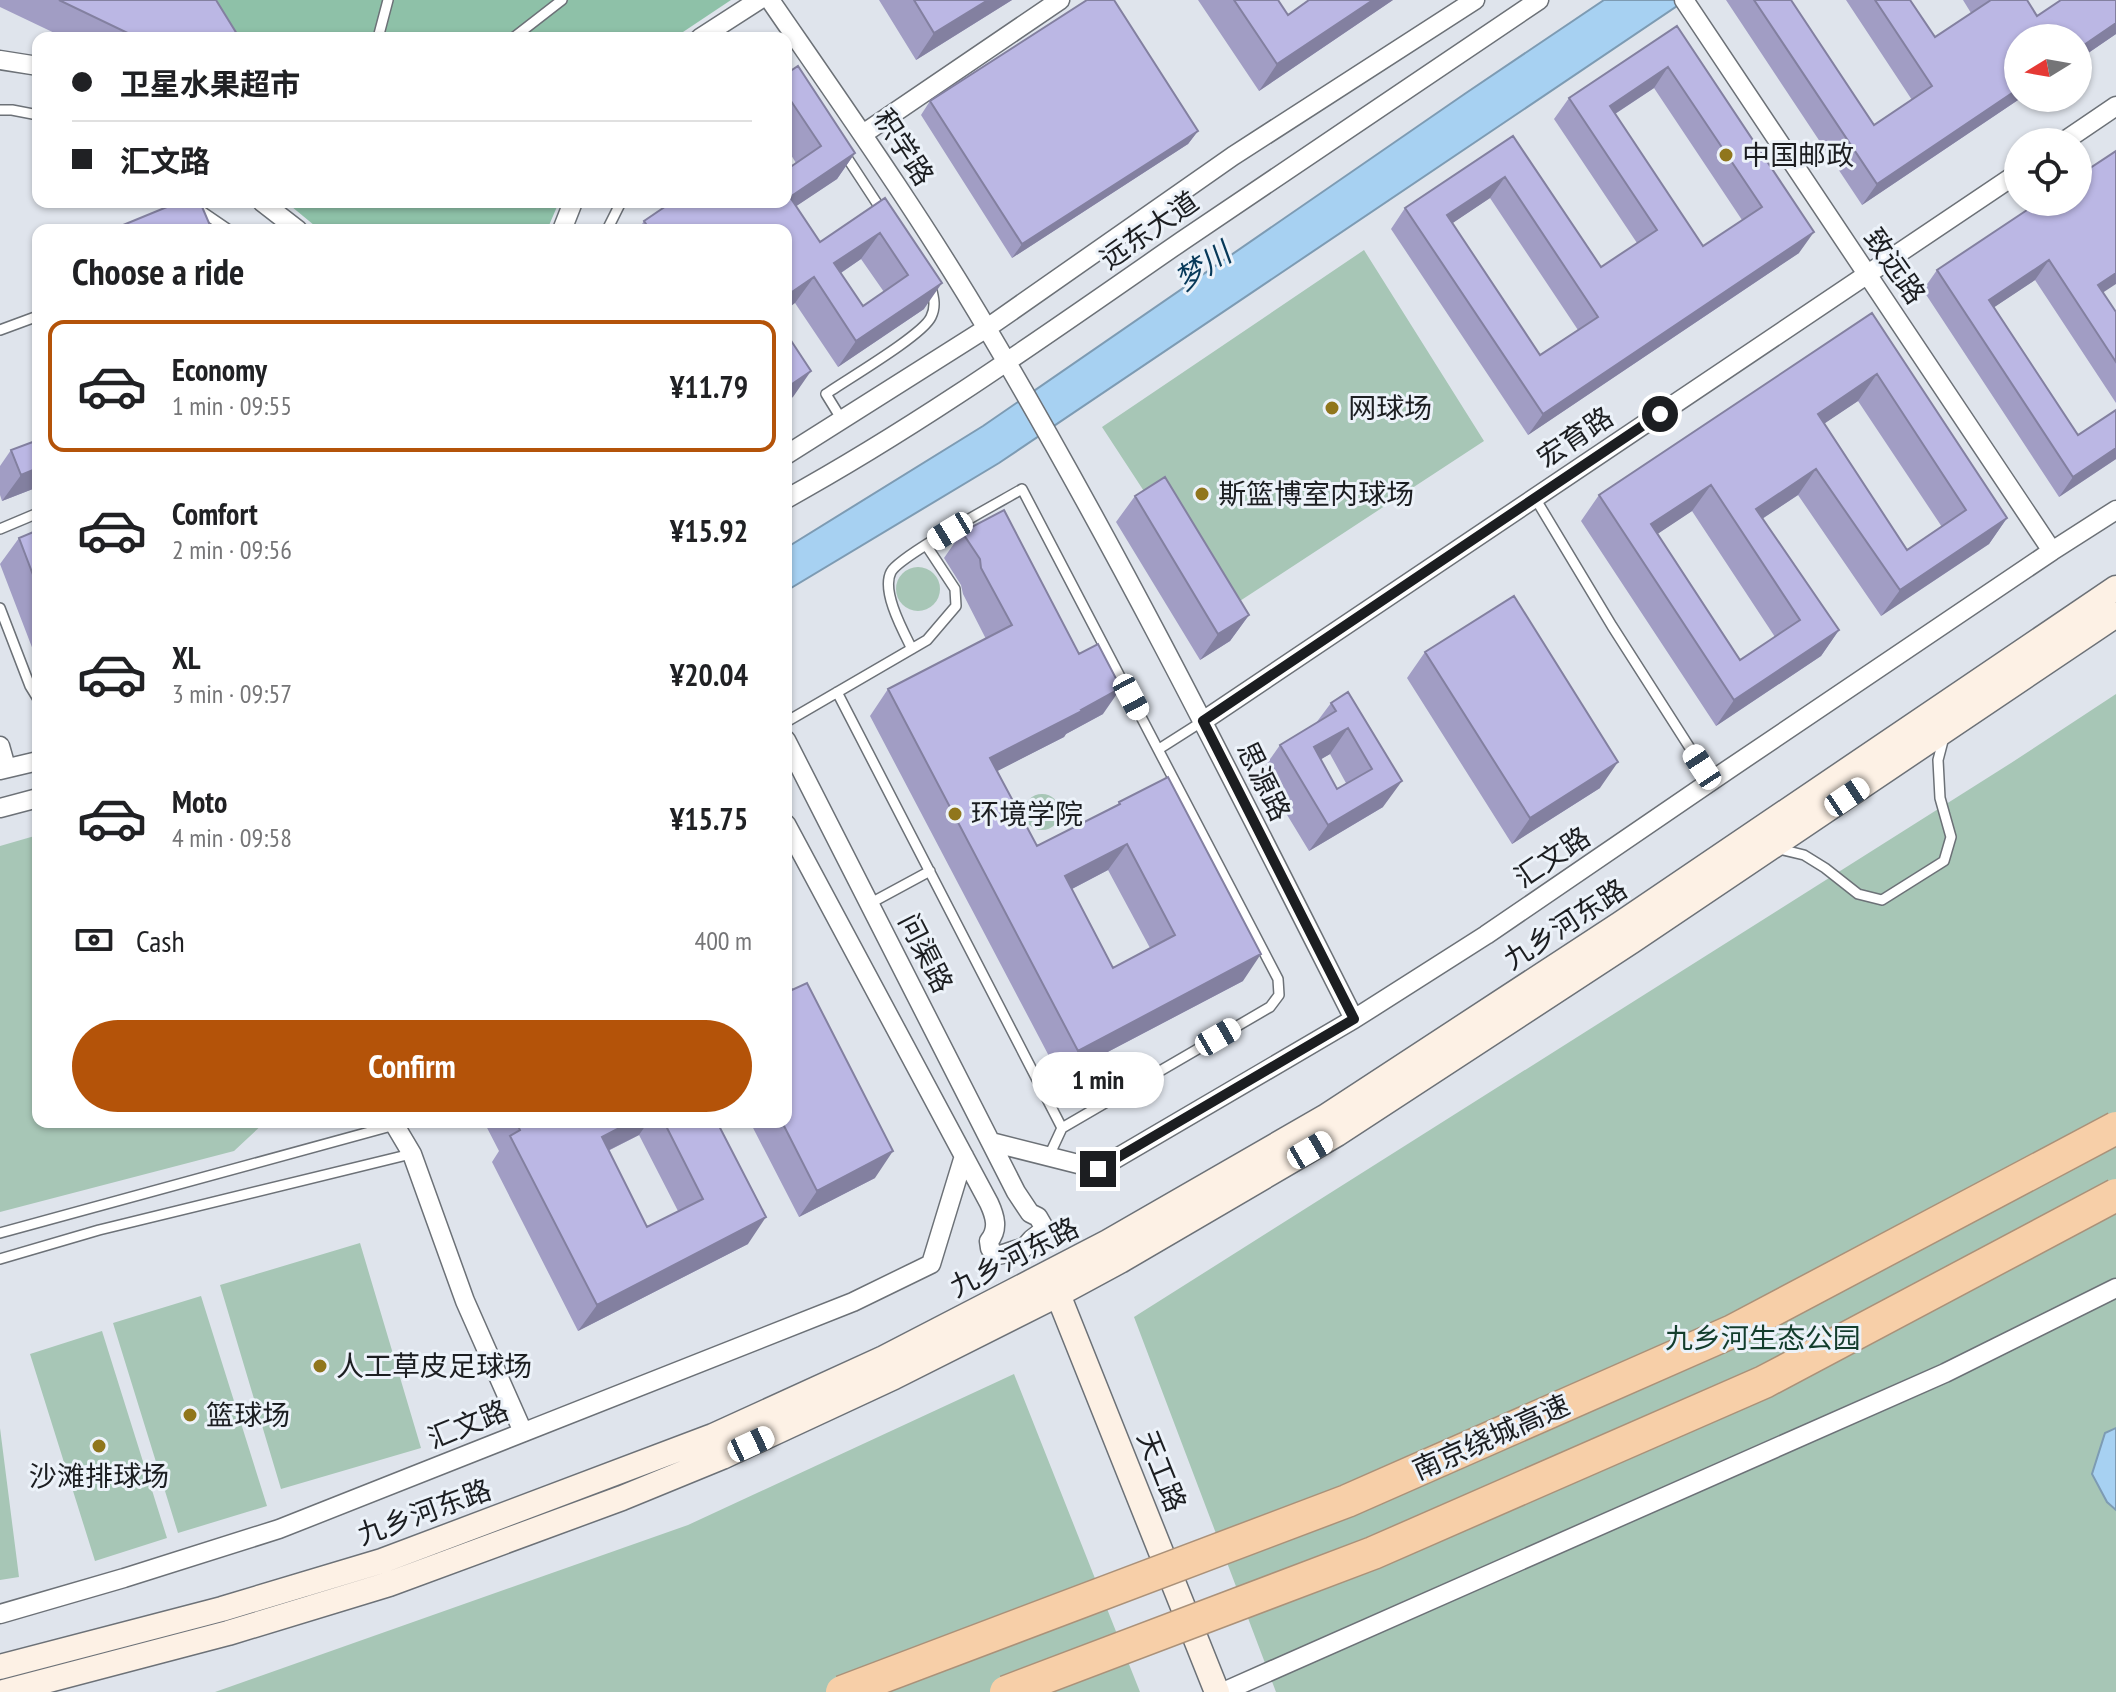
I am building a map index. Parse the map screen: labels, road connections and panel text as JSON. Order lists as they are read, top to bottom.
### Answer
{
  "streets": {
    "highway": ["南京绕城高速"],
    "main road": ["九乡河东路", "天工路"],
    "street": [
      "积学路",
      "远东大道",
      "致远路",
      "宏育路",
      "思源路",
      "汇文路",
      "问渠路"
    ]
  },
  "crossings": [
    ["积学路", "远东大道"],
    ["积学路", "思源路"],
    ["致远路", "宏育路"],
    ["致远路", "汇文路"],
    ["宏育路", "思源路"],
    ["思源路", "汇文路"],
    ["汇文路", "问渠路"],
    ["九乡河东路", "天工路"]
  ],
  "water": ["梦川"],
  "parks": ["九乡河生态公园"],
  "places": [
    "中国邮政",
    "网球场",
    "斯篮博室内球场",
    "环境学院",
    "人工草皮足球场",
    "篮球场",
    "沙滩排球场"
  ],
  "north": "left",
  "page": {
    "banner": ["卫星水果超市", "汇文路"],
    "heading": "Choose a ride",
    "list": [
      {
        "name": "Economy",
        "note": "1 min · 09:55",
        "value": "¥11.79"
      },
      {
        "name": "Comfort",
        "note": "2 min · 09:56",
        "value": "¥15.92"
      },
      {
        "name": "XL",
        "note": "3 min · 09:57",
        "value": "¥20.04"
      },
      {
        "name": "Moto",
        "note": "4 min · 09:58",
        "value": "¥15.75"
      }
    ],
    "pay": ["Cash", "400 m"],
    "buttons": "Confirm",
    "bubble": "1 min"
  }
}
